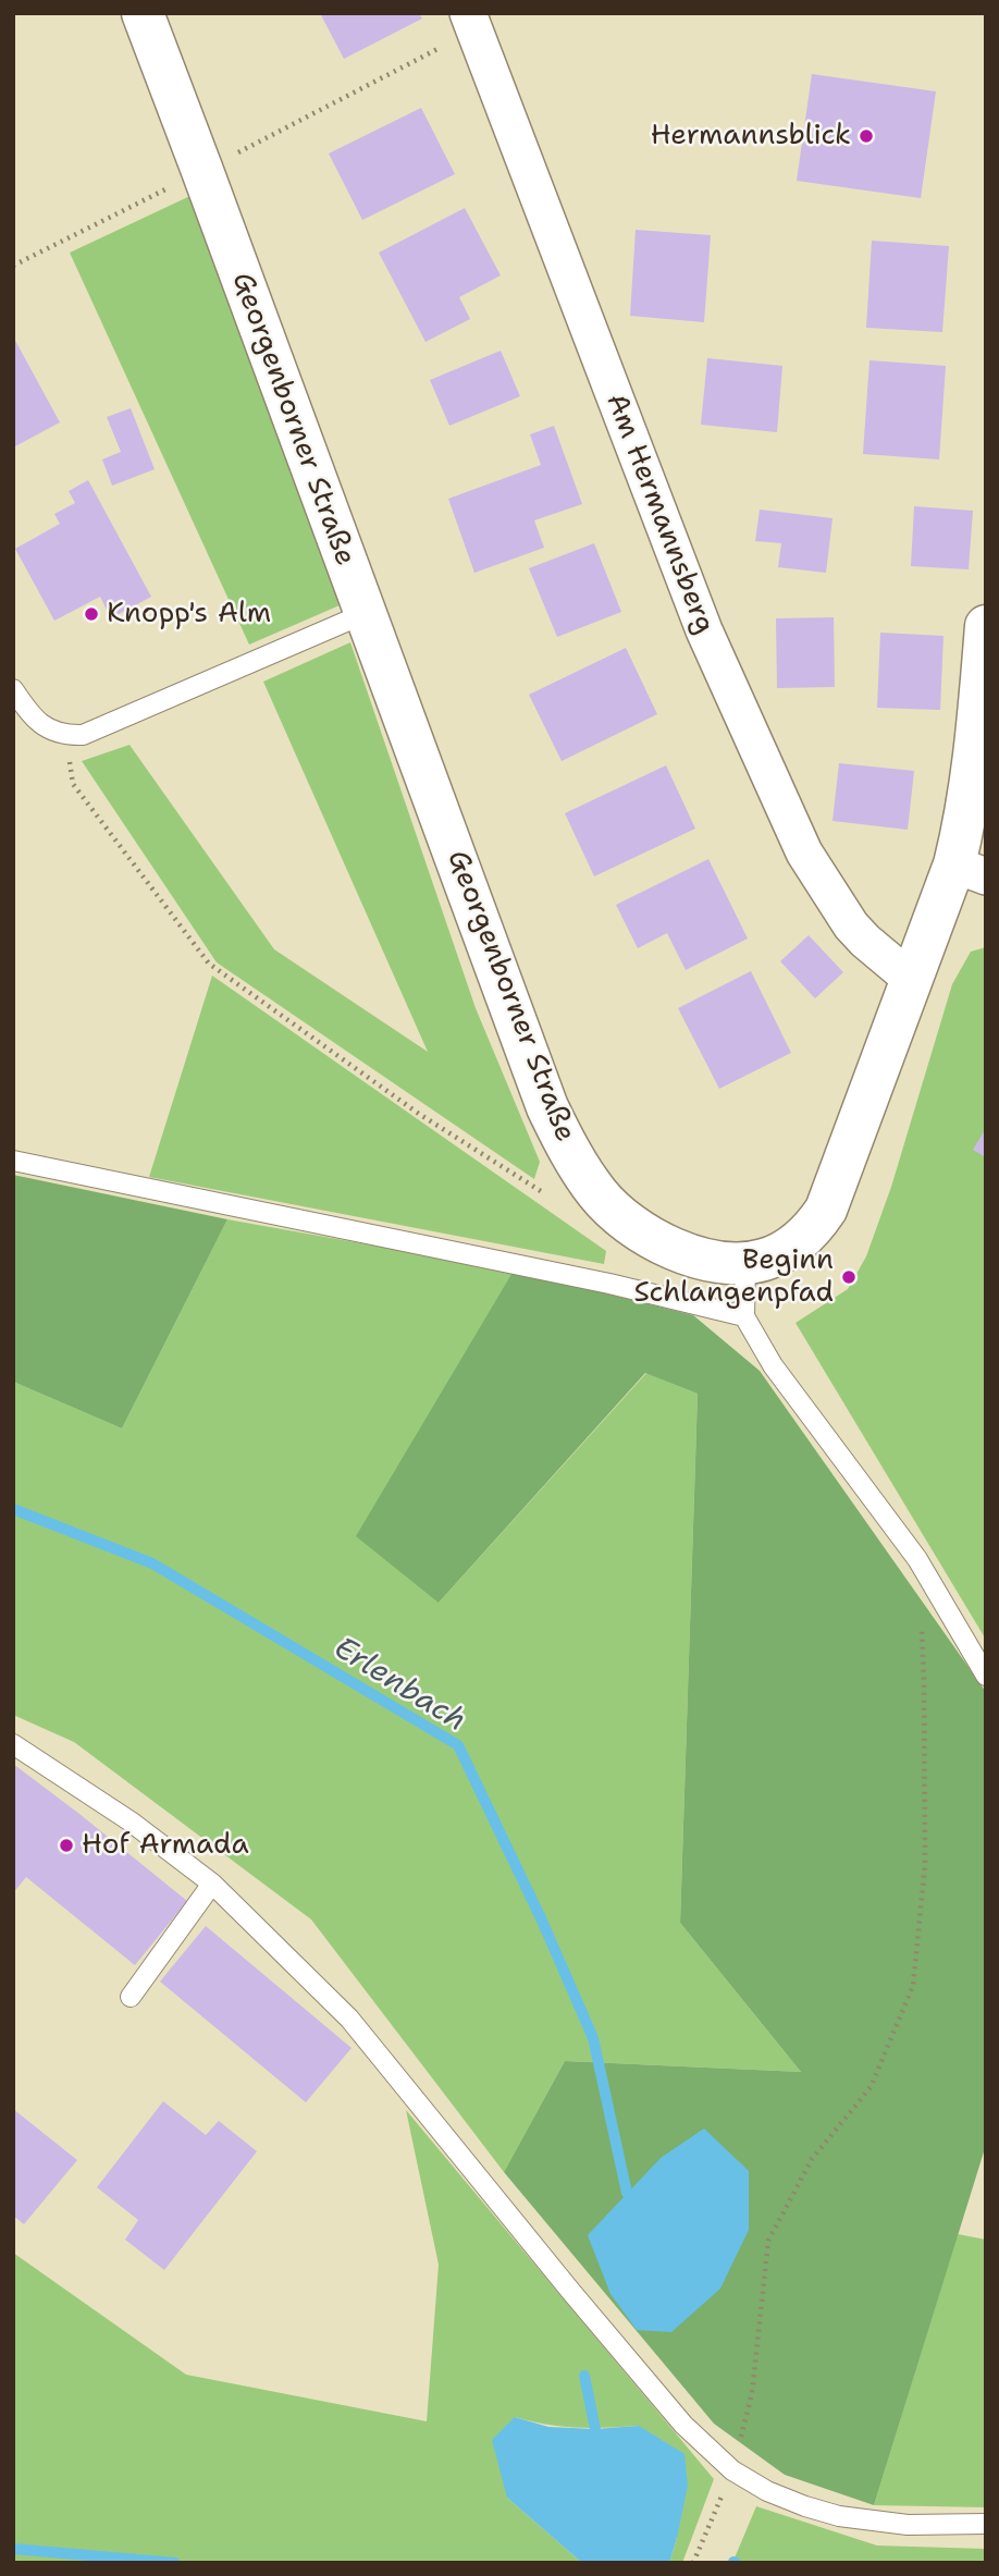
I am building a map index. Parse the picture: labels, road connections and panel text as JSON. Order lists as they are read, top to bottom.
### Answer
{
  "streets": {
    "main road": ["Georgenborner Straße"],
    "street": ["Am Hermannsberg"]
  },
  "crossings": [
    ["Georgenborner Straße", "Am Hermannsberg"]
  ],
  "water": ["Erlenbach"],
  "places": [
    "Hermannsblick",
    "Knopp's Alm",
    "Beginn Schlangenpfad",
    "Hof Armada"
  ]
}
